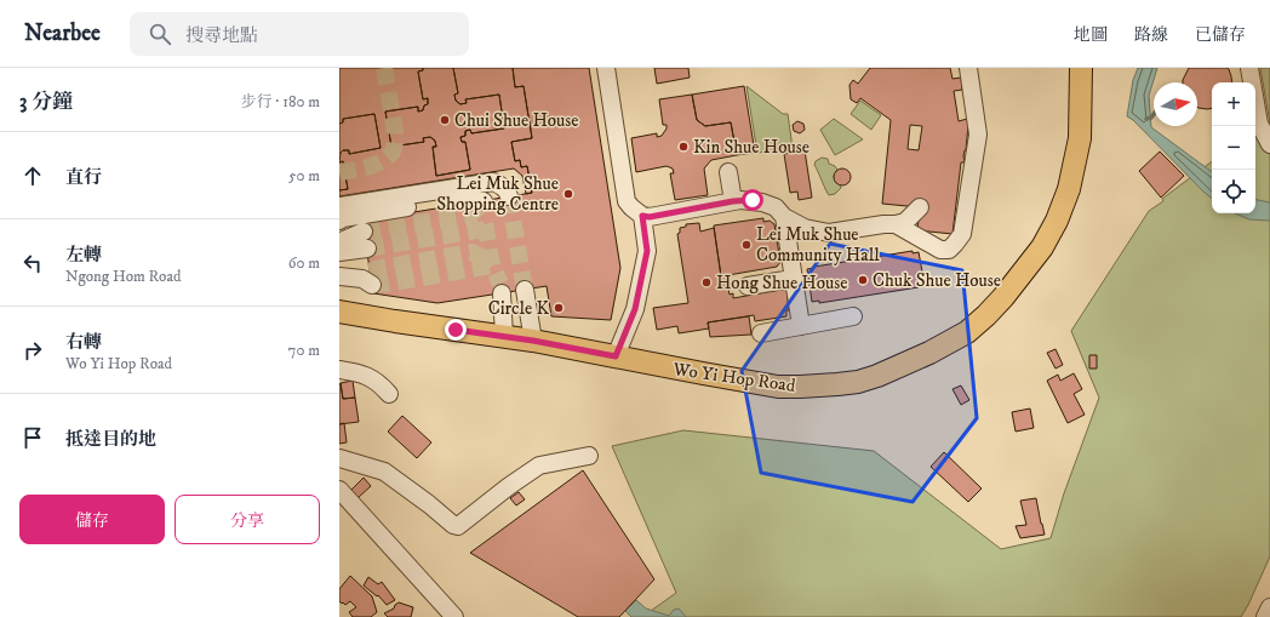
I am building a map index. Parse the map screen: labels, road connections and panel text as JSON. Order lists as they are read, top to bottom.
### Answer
{
  "streets": {
    "main road": ["Wo Yi Hop Road"]
  },
  "places": [
    "Chui Shue House",
    "Kin Shue House",
    "Lei Muk Shue Shopping Centre",
    "Lei Muk Shue Community Hall",
    "Chuk Shue House",
    "Hong Shue House",
    "Circle K"
  ],
  "north": "right",
  "page": {
    "header": "Nearbee",
    "search": "搜尋地點",
    "nav": ["地圖", "路線", "已儲存"],
    "heading": ["3 分鐘", "步行 · 180 m"],
    "map_buttons": ["+", "−"],
    "list": [
      ["直行", "50 m"],
      ["左轉", "Ngong Hom Road", "60 m"],
      ["右轉", "Wo Yi Hop Road", "70 m"],
      "抵達目的地"
    ],
    "buttons": ["儲存", "分享"]
  }
}
